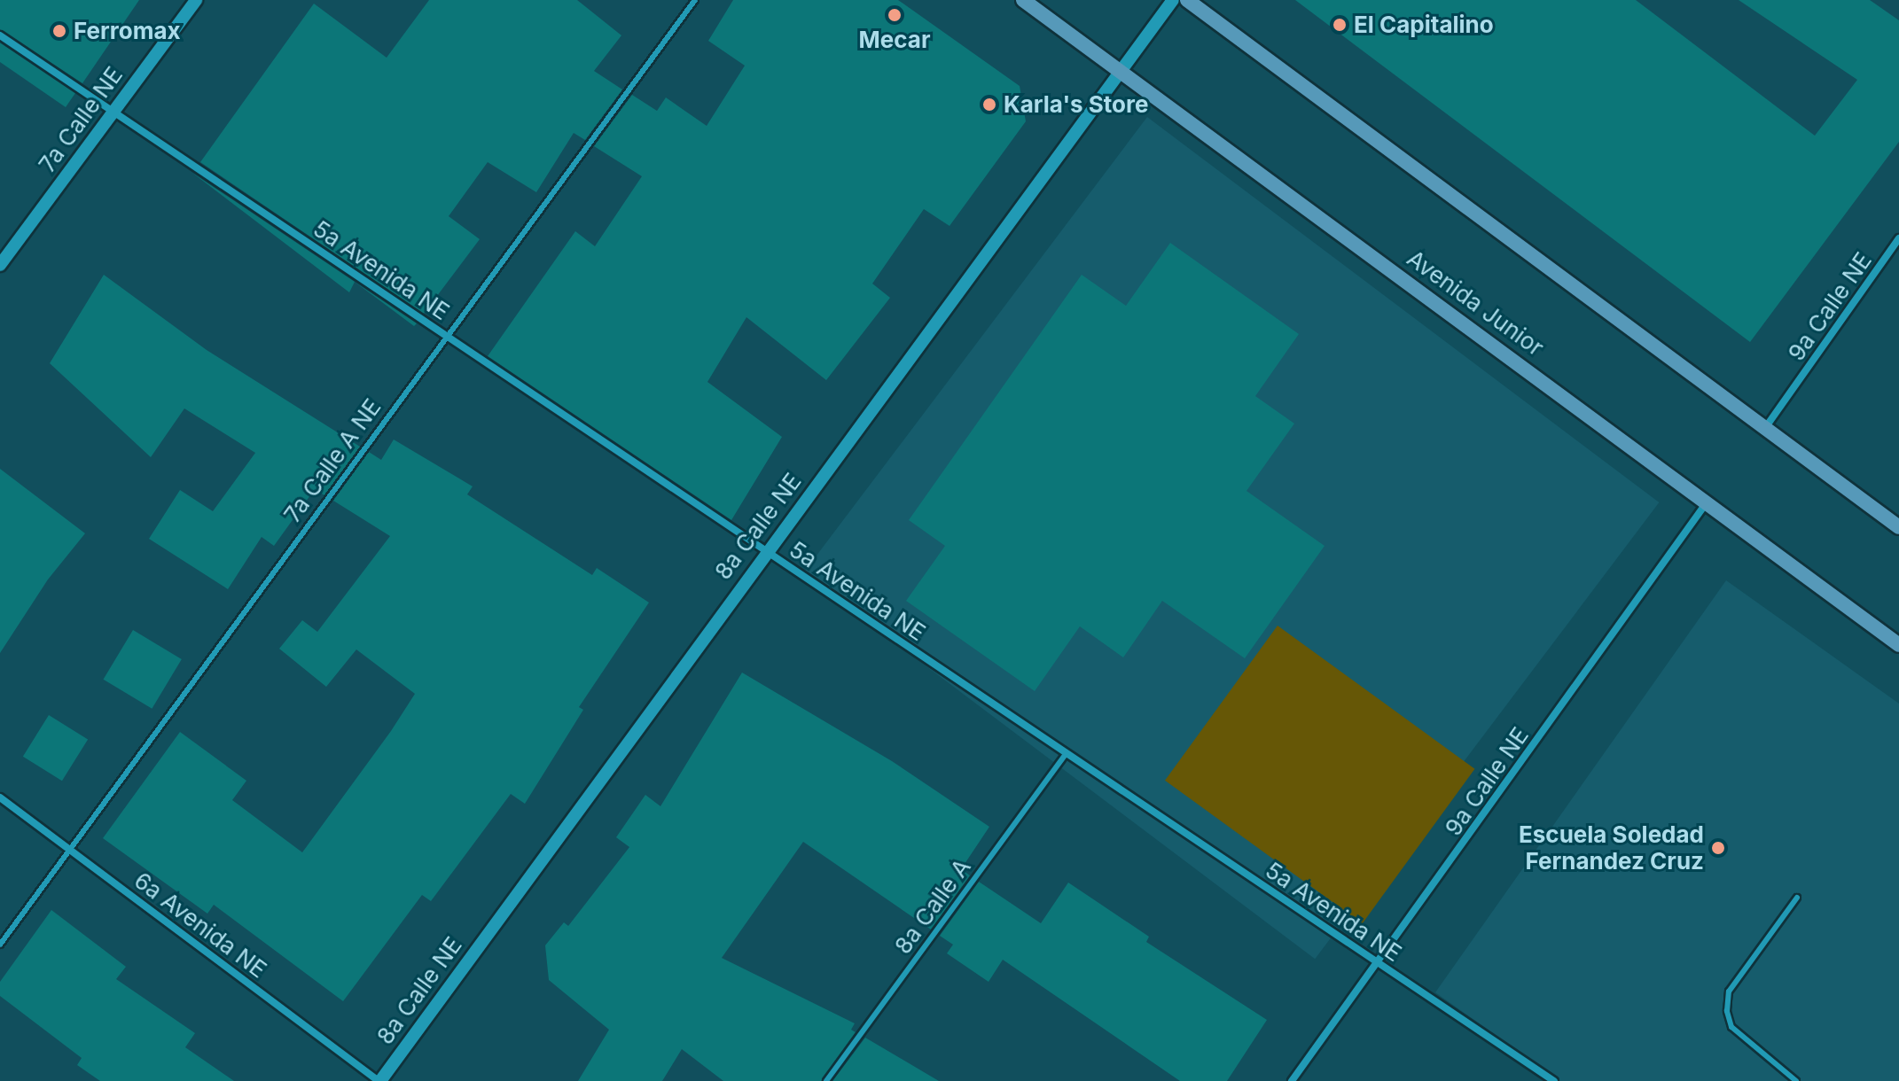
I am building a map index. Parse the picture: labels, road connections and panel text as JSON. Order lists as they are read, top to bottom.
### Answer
{
  "streets": {
    "main road": ["Avenida Junior"],
    "street": [
      "7a Calle NE",
      "5a Avenida NE",
      "9a Calle NE",
      "8a Calle NE",
      "6a Avenida NE"
    ],
    "lane": ["7a Calle A NE", "8a Calle A"]
  },
  "crossings": [
    ["7a Calle NE", "5a Avenida NE"],
    ["5a Avenida NE", "9a Calle NE"],
    ["5a Avenida NE", "7a Calle A NE"],
    ["5a Avenida NE", "8a Calle NE"],
    ["5a Avenida NE", "8a Calle A"],
    ["Avenida Junior", "9a Calle NE"],
    ["Avenida Junior", "8a Calle NE"],
    ["7a Calle A NE", "6a Avenida NE"],
    ["8a Calle NE", "6a Avenida NE"]
  ],
  "places": [
    "Mecar",
    "El Capitalino",
    "Ferromax",
    "Karla's Store",
    "Escuela Soledad Fernandez Cruz"
  ]
}
